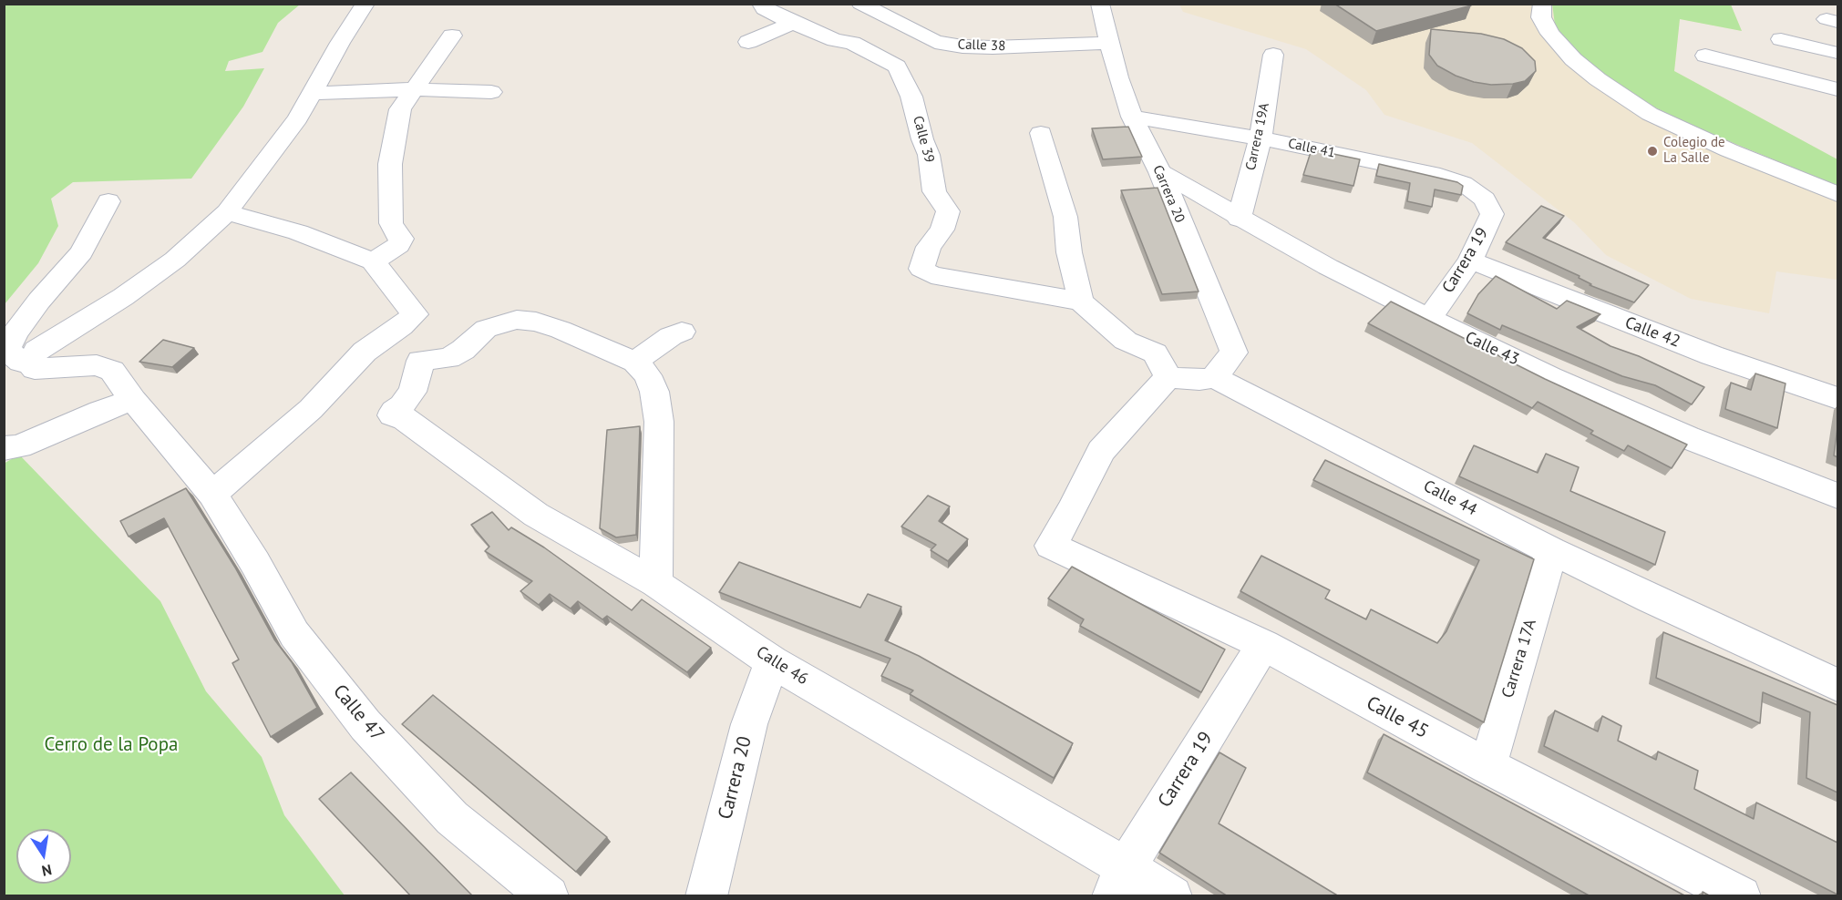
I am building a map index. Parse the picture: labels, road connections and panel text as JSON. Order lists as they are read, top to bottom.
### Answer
{
  "streets": {
    "street": [
      "Calle 38",
      "Carrera 19A",
      "Calle 39",
      "Calle 41",
      "Carrera 20",
      "Carrera 19",
      "Calle 42",
      "Calle 43",
      "Calle 44",
      "Carrera 17A",
      "Calle 46",
      "Calle 47",
      "Calle 45"
    ]
  },
  "crossings": [
    ["Calle 38", "Carrera 20"],
    ["Carrera 19A", "Calle 41"],
    ["Carrera 19A", "Calle 43"],
    ["Calle 41", "Carrera 20"],
    ["Calle 41", "Carrera 19"],
    ["Carrera 20", "Calle 43"],
    ["Carrera 20", "Calle 44"],
    ["Carrera 20", "Calle 46"],
    ["Carrera 19", "Calle 42"],
    ["Carrera 19", "Calle 43"],
    ["Carrera 19", "Calle 46"],
    ["Carrera 19", "Calle 45"],
    ["Calle 44", "Carrera 17A"],
    ["Carrera 17A", "Calle 45"]
  ],
  "parks": ["Cerro de la Popa"],
  "places": ["Colegio de La Salle"],
  "north": "bottom"
}
